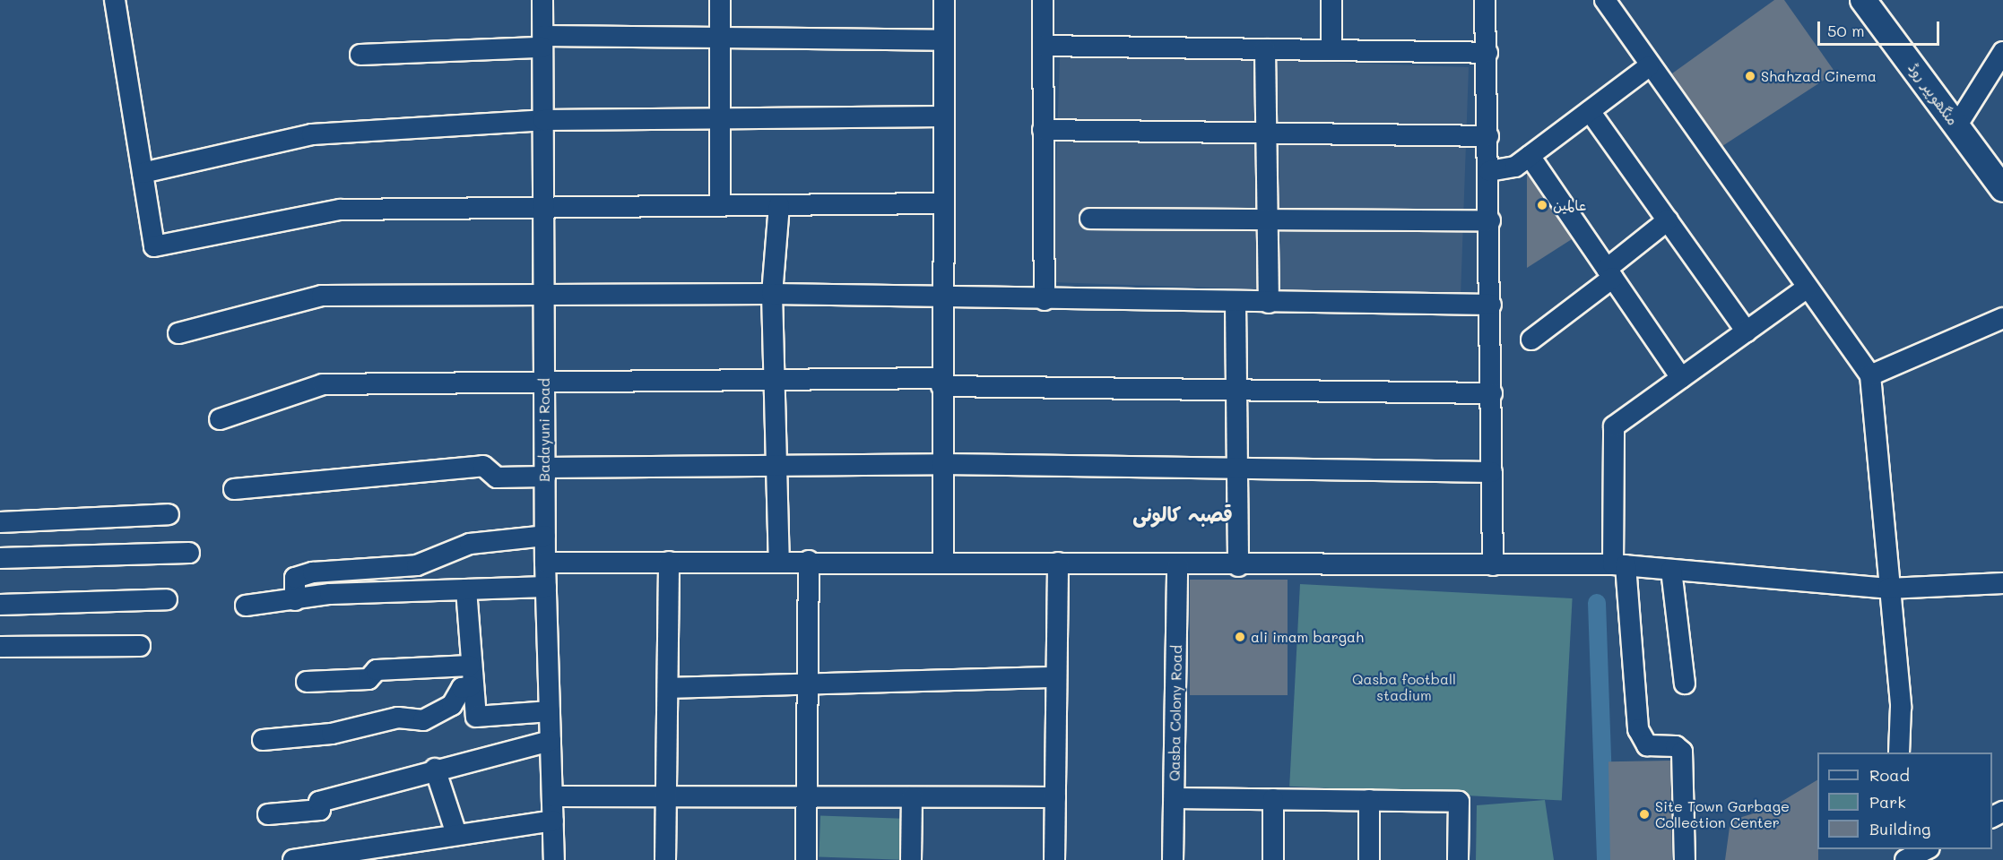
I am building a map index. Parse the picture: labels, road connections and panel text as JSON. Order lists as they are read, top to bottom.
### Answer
{
  "streets": {
    "main road": ["منگھوپیر روڈ"],
    "street": ["Badayuni Road", "Qasba Colony Road"]
  },
  "districts": ["قصبہ کالونی"],
  "parks": ["Qasba football stadium"],
  "places": [
    "Shahzad Cinema",
    "عالمین",
    "ali imam bargah",
    "Site Town Garbage Collection Center"
  ],
  "legend": ["Road", "Park", "Building"],
  "scale_bar": "50 m"
}
